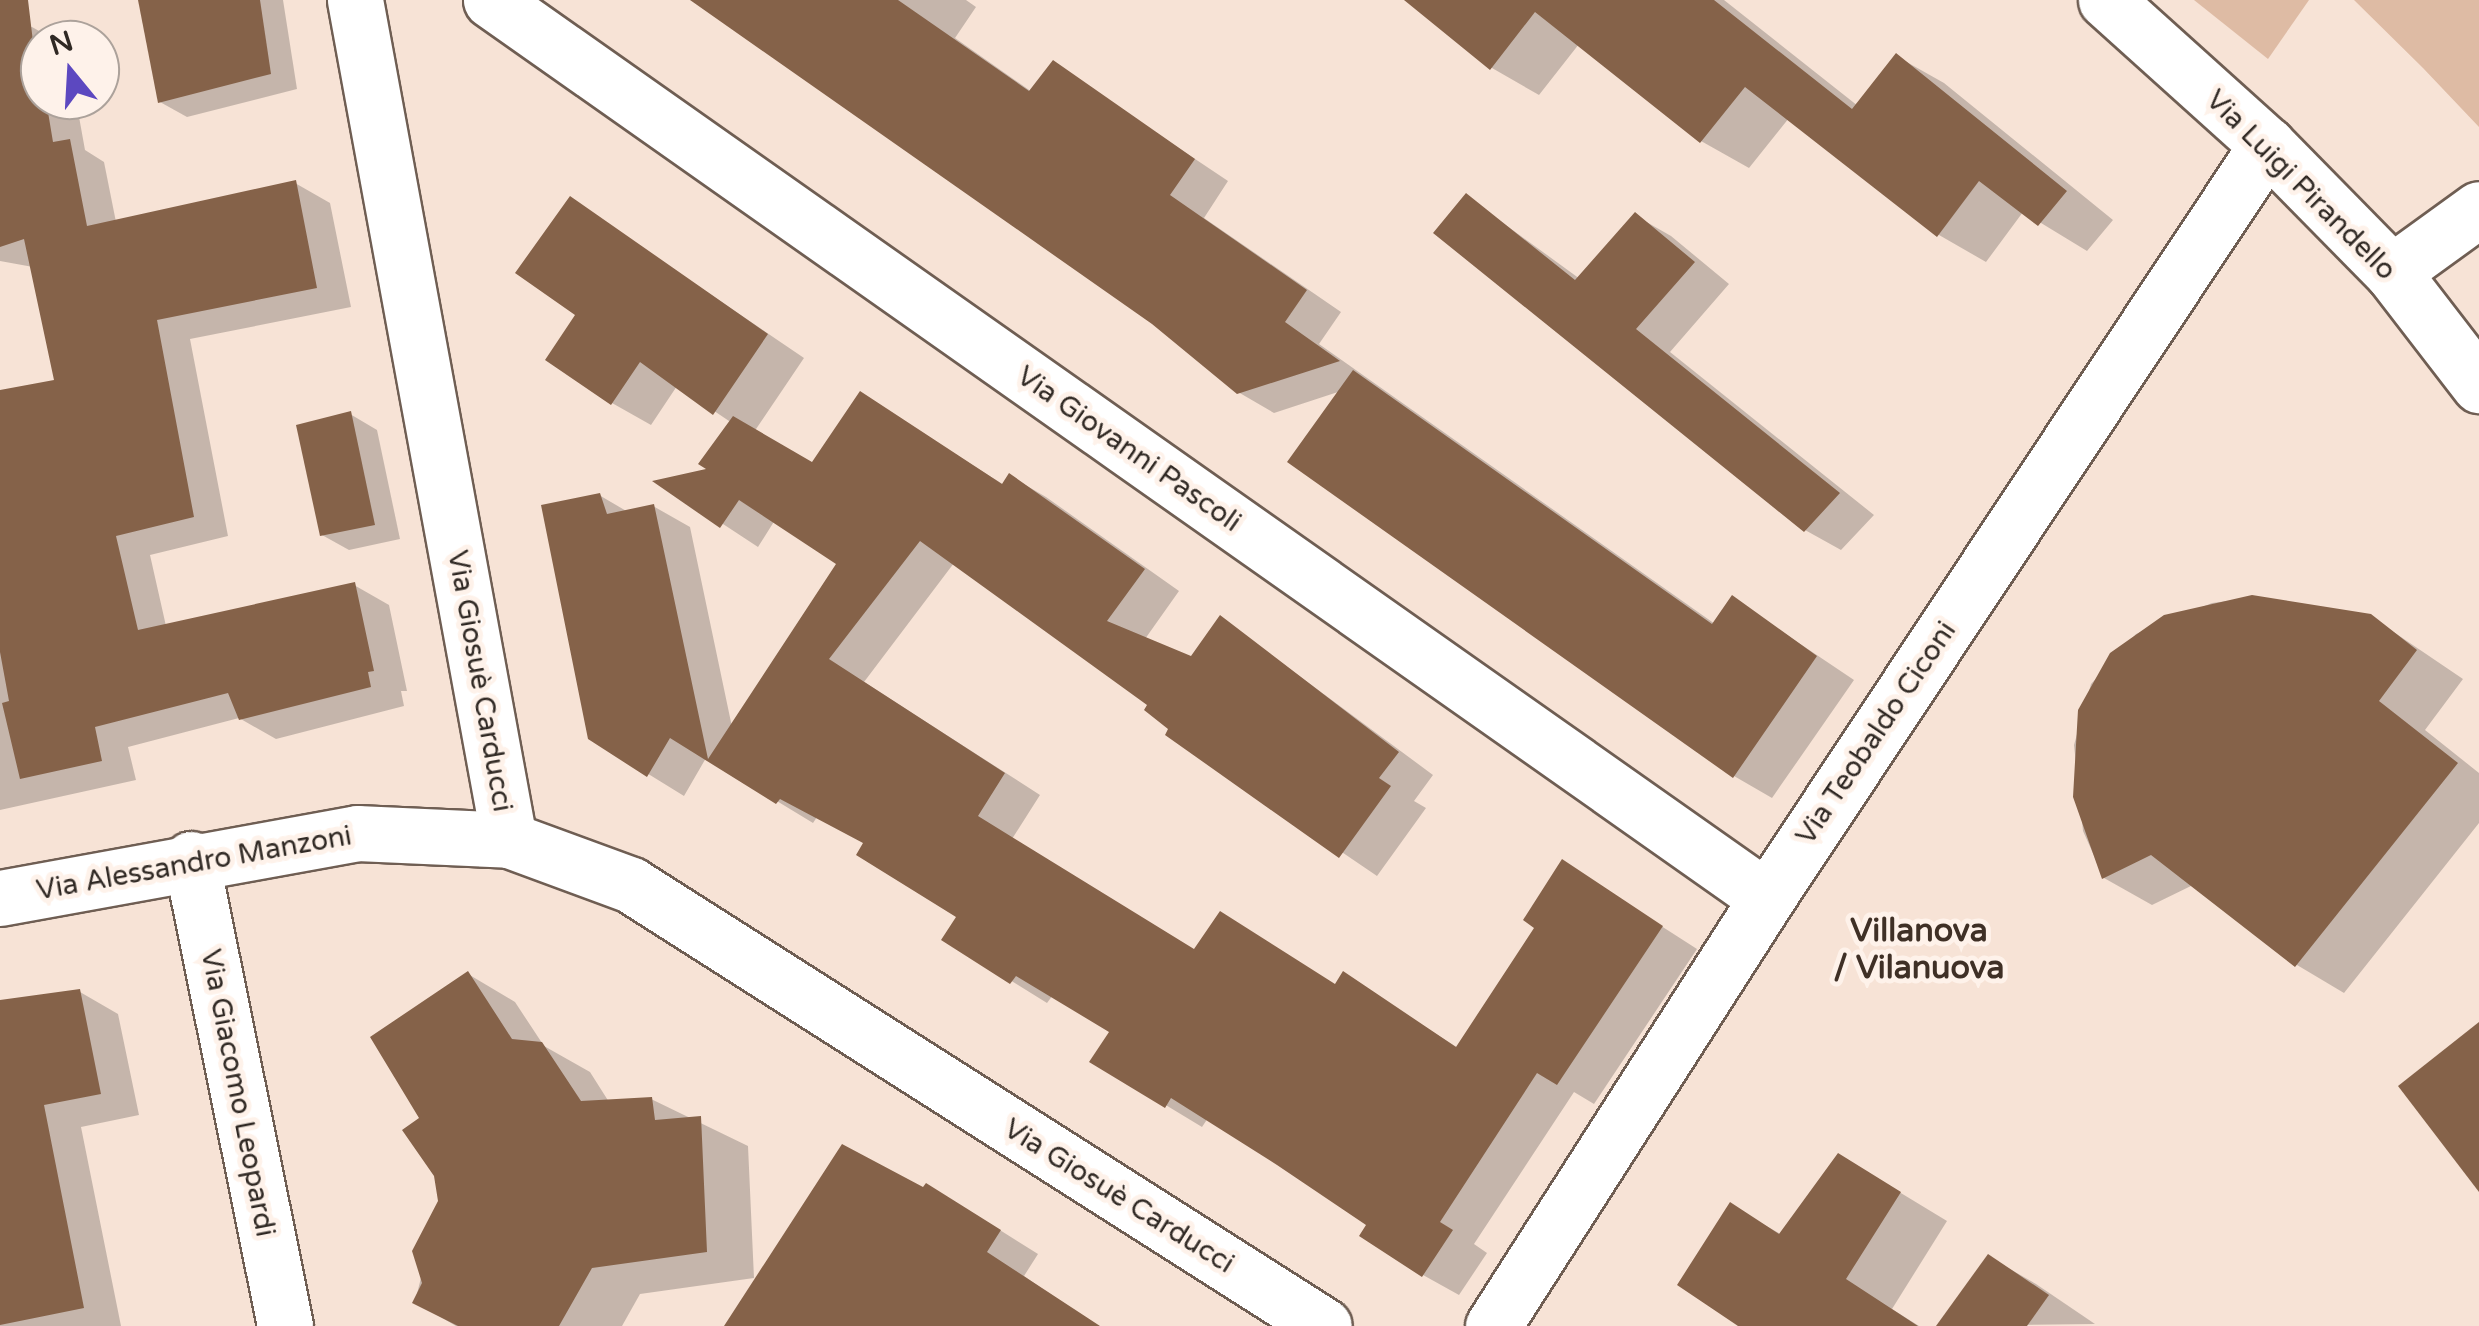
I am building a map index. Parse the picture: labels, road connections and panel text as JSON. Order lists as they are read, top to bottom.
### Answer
{
  "streets": {
    "street": [
      "Via Luigi Pirandello",
      "Via Giovanni Pascoli",
      "Via Giosuè Carducci",
      "Via Teobaldo Ciconi",
      "Via Alessandro Manzoni",
      "Via Giacomo Leopardi"
    ]
  },
  "crossings": [
    ["Via Luigi Pirandello", "Via Teobaldo Ciconi"],
    ["Via Giovanni Pascoli", "Via Teobaldo Ciconi"],
    ["Via Giosuè Carducci", "Via Alessandro Manzoni"],
    ["Via Alessandro Manzoni", "Via Giacomo Leopardi"]
  ],
  "districts": ["Villanova / Vilanuova"],
  "north": "top"
}
